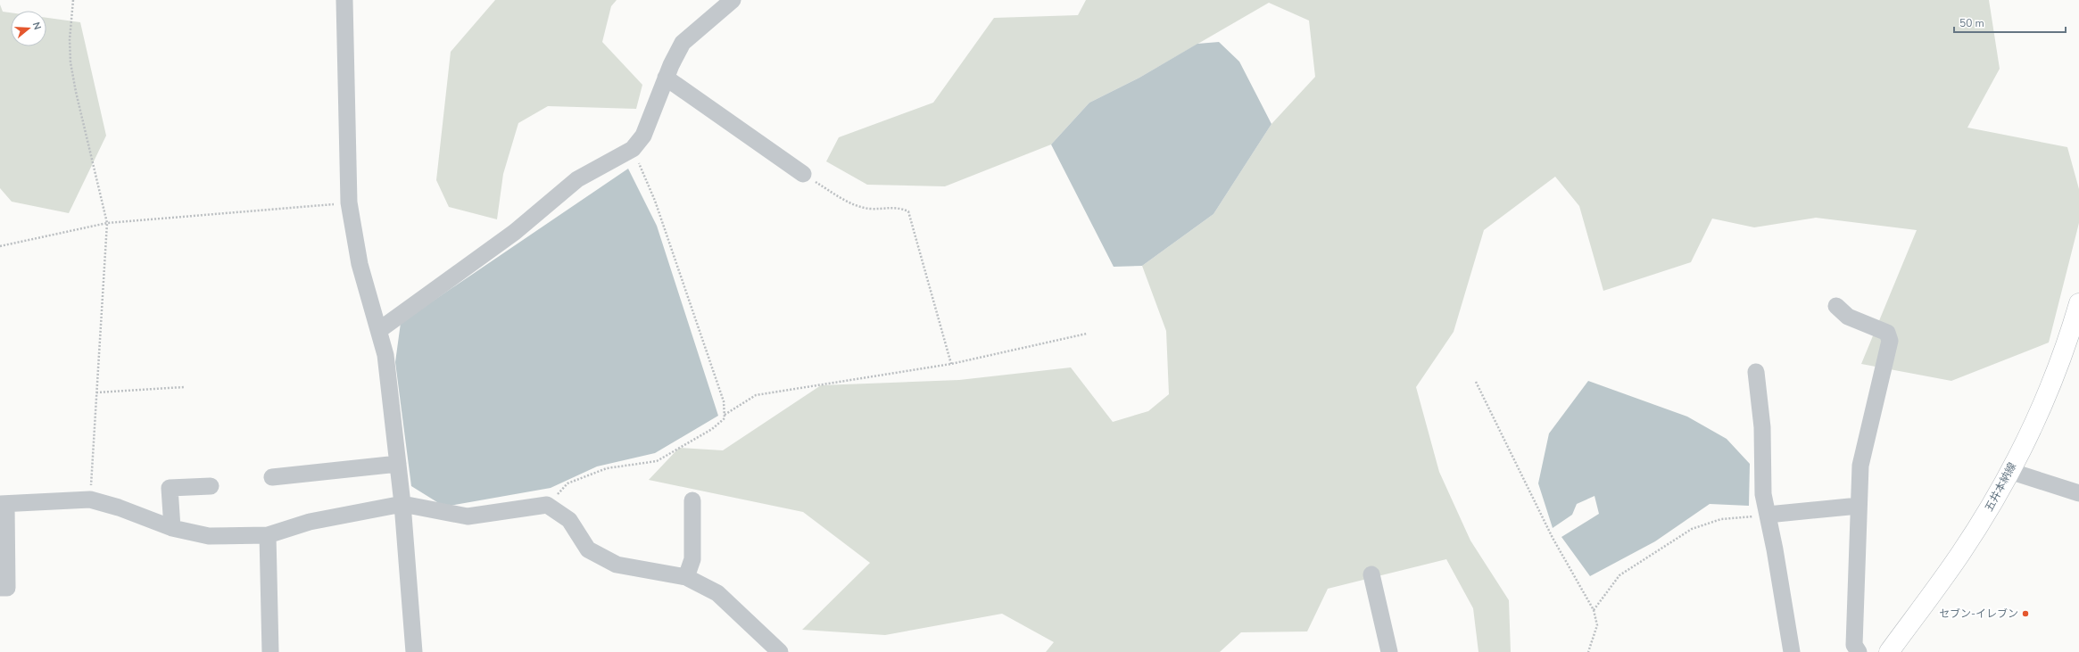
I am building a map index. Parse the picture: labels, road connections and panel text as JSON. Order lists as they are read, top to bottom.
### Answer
{
  "streets": {
    "main road": ["五井本納線"]
  },
  "places": ["セブン-イレブン"],
  "scale_bar": "50 m",
  "north": "right"
}
